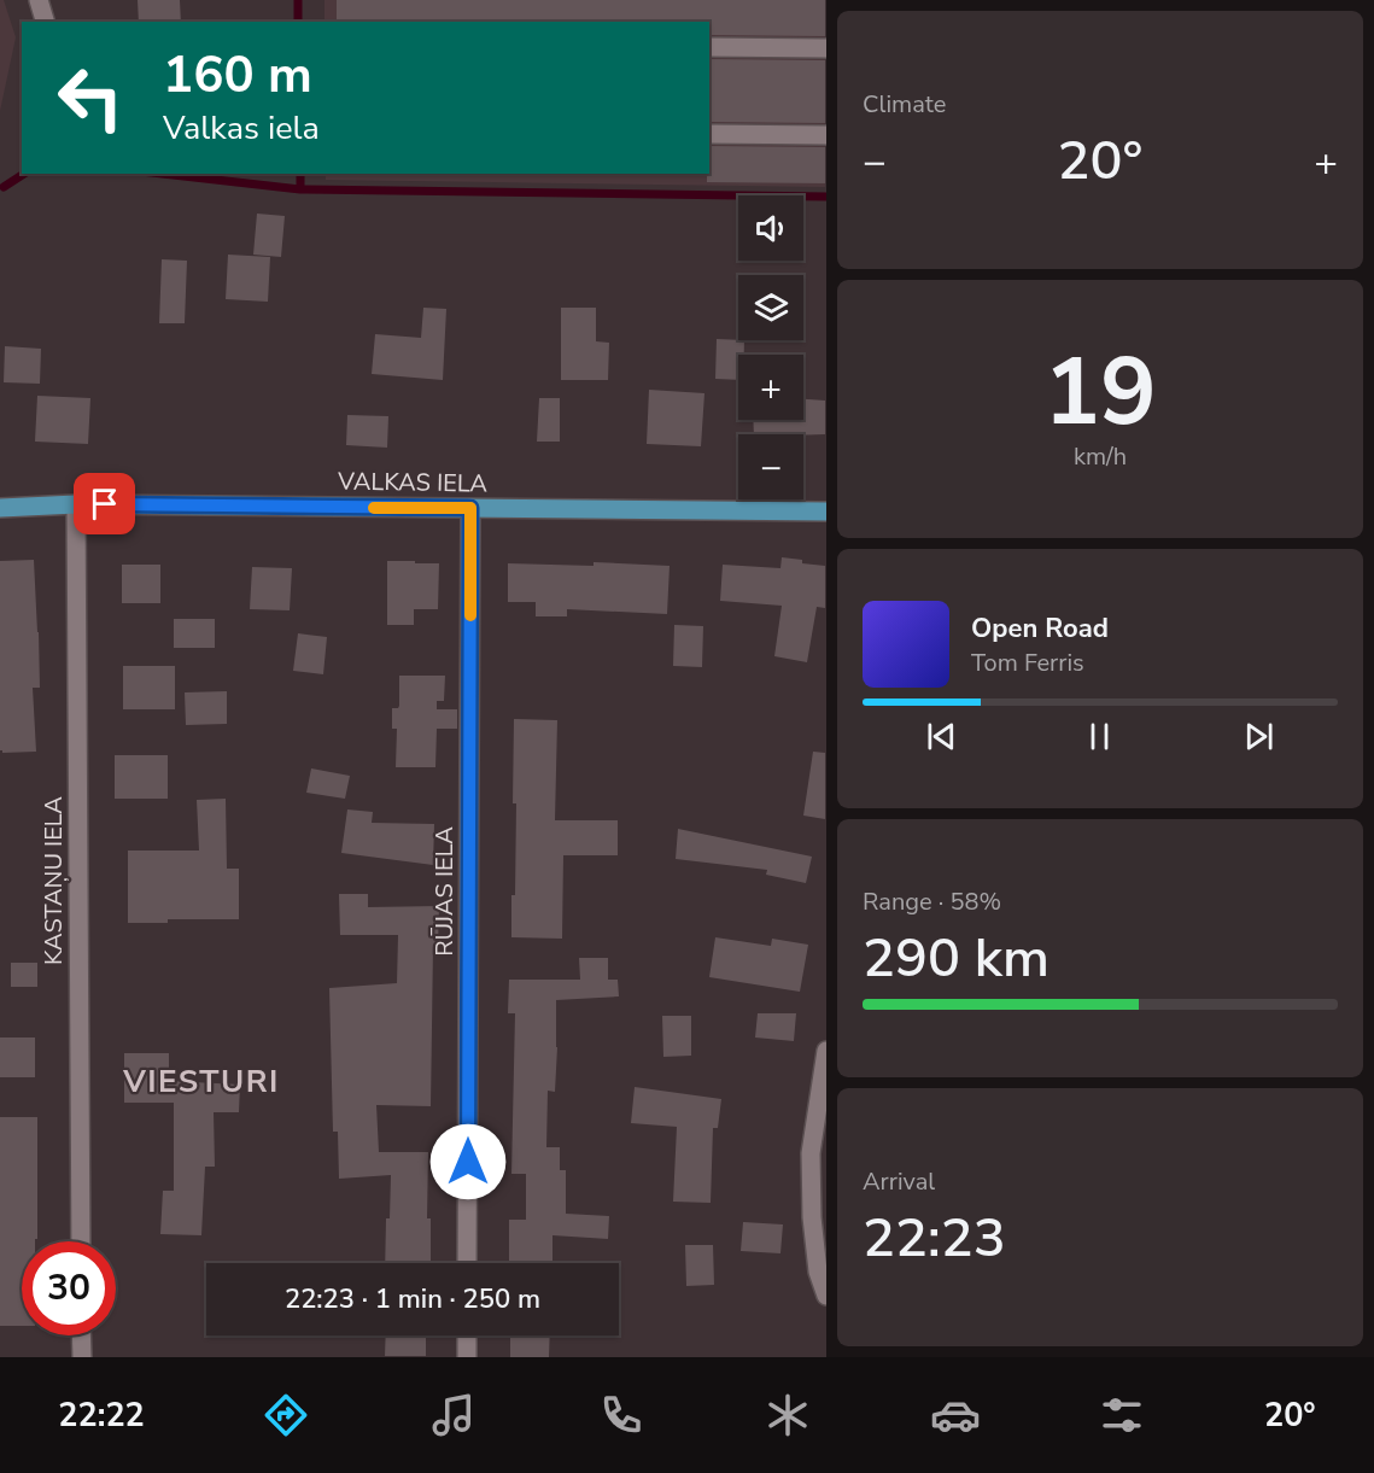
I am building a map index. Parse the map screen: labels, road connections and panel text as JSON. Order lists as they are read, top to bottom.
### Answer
{
  "streets": {
    "main road": ["VALKAS IELA"],
    "street": ["KASTAŅU IELA", "RŪJAS IELA"]
  },
  "crossings": [
    ["VALKAS IELA", "KASTAŅU IELA"],
    ["VALKAS IELA", "RŪJAS IELA"]
  ],
  "districts": ["VIESTURI"],
  "page": {
    "tile": [
      "Climate",
      ["19", "km/h"],
      ["Range · 58%", "290 km"],
      ["Arrival", "22:23"]
    ],
    "turn": ["160 m", "Valkas iela"],
    "heat": ["−", "20°", "+"],
    "map_buttons": ["+", "−"],
    "song": ["Open Road", "Tom Ferris"],
    "limit": "30",
    "trip": "22:23 · 1 min · 250 m",
    "tabs": ["22:22", "20°"]
  }
}
